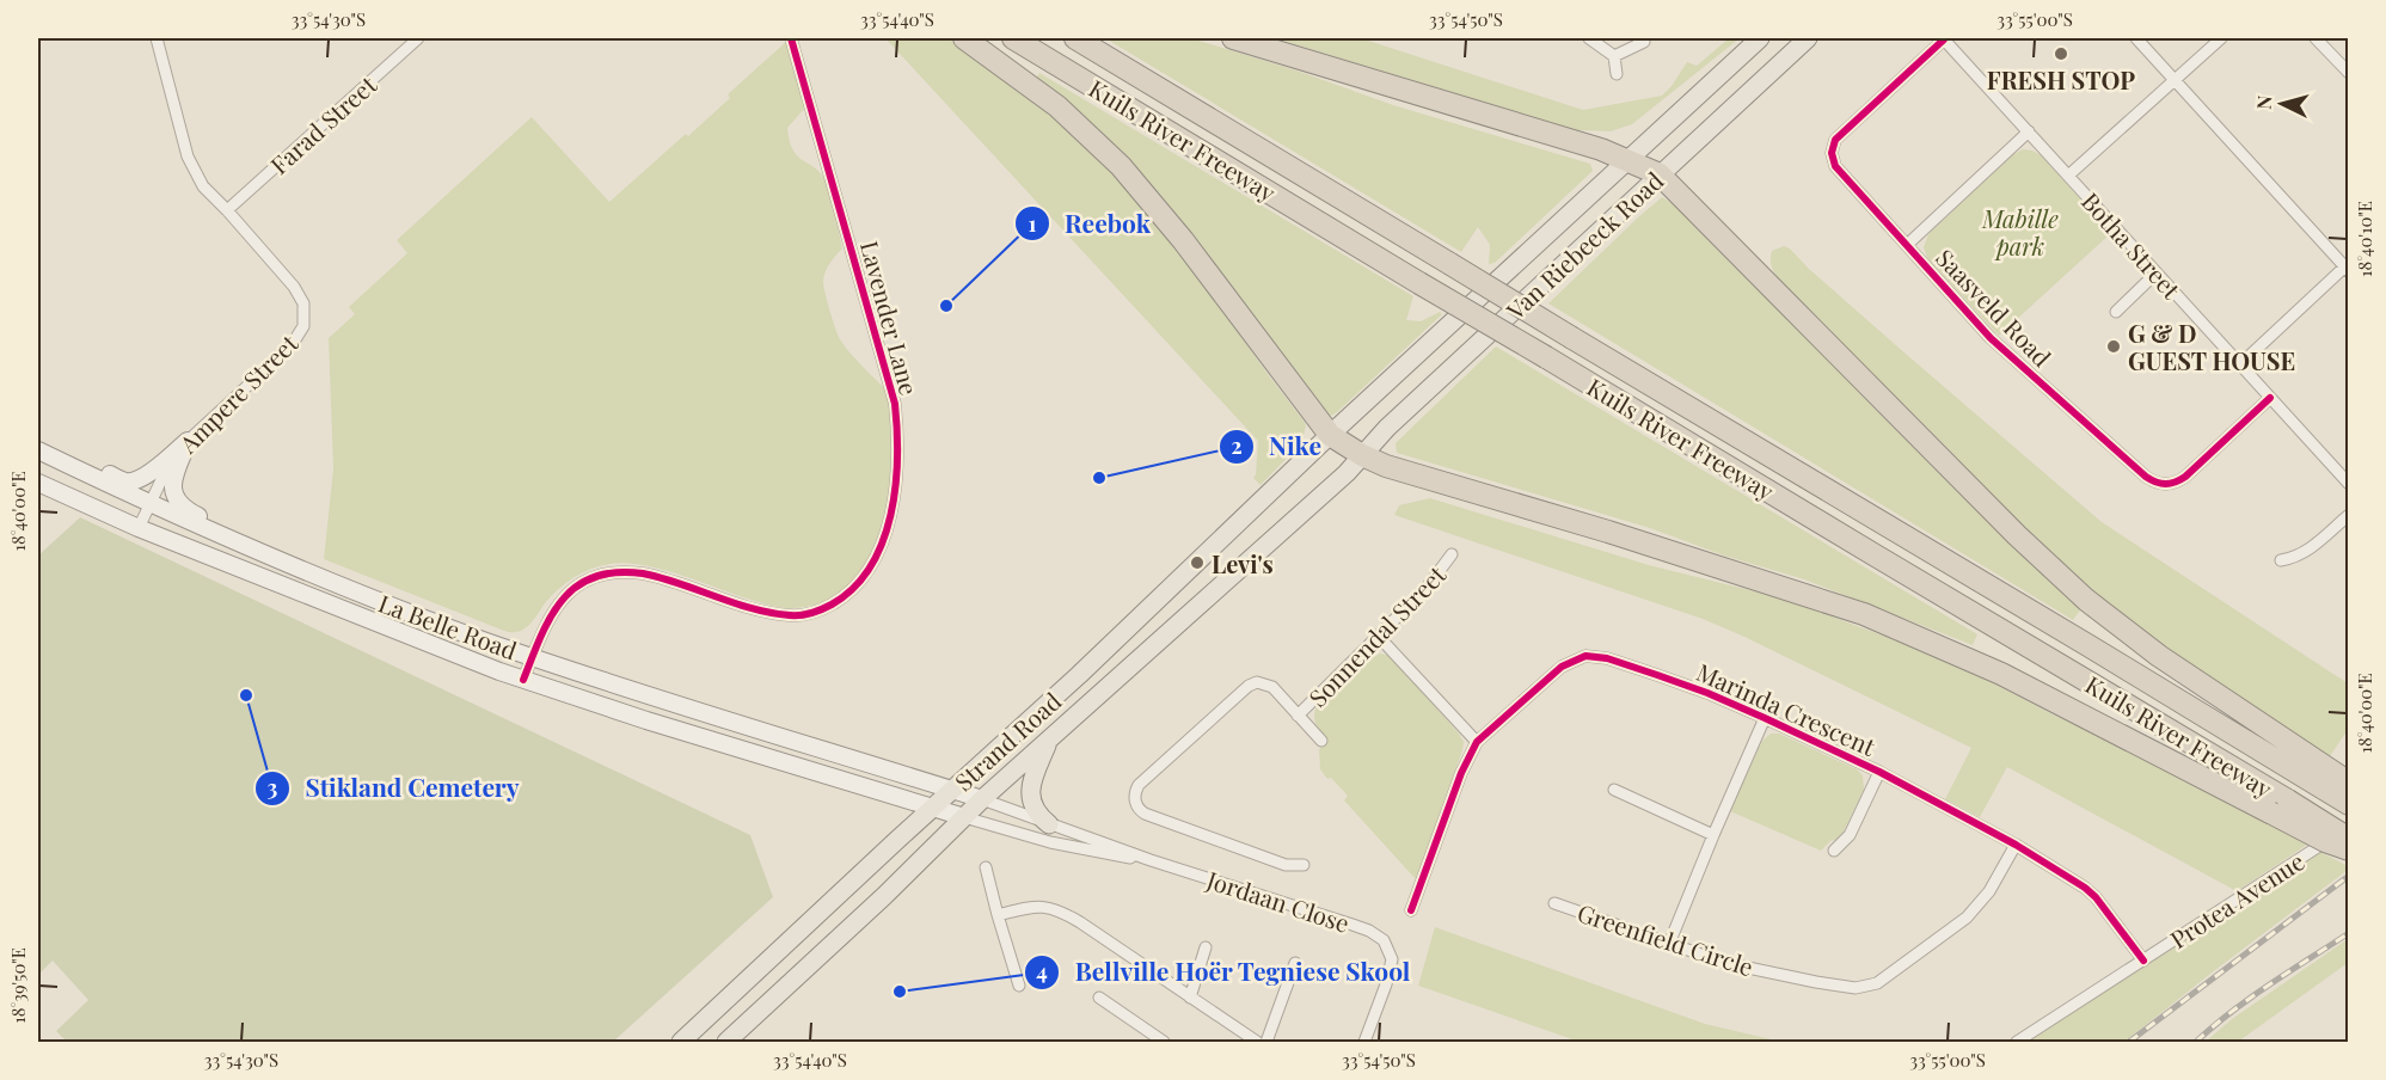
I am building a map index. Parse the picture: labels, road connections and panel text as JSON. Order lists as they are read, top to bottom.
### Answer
{
  "streets": {
    "highway": ["Kuils River Freeway"],
    "main road": ["Van Riebeeck Road", "La Belle Road", "Strand Road"],
    "street": [
      "Farad Street",
      "Botha Street",
      "Saasveld Road",
      "Lavender Lane",
      "Ampere Street",
      "Sonnendal Street",
      "Marinda Crescent",
      "Protea Avenue",
      "Jordaan Close",
      "Greenfield Circle"
    ]
  },
  "crossings": [
    ["Farad Street", "Ampere Street"],
    ["Van Riebeeck Road", "Strand Road"],
    ["Botha Street", "Saasveld Road"],
    ["Lavender Lane", "La Belle Road"],
    ["Ampere Street", "La Belle Road"],
    ["La Belle Road", "Strand Road"],
    ["La Belle Road", "Jordaan Close"],
    ["Marinda Crescent", "Protea Avenue"],
    ["Marinda Crescent", "Greenfield Circle"],
    ["Strand Road", "Jordaan Close"]
  ],
  "parks": ["Mabille park"],
  "places": [
    "FRESH STOP",
    "Reebok",
    "G & D GUEST HOUSE",
    "Nike",
    "Levi's",
    "Stikland Cemetery",
    "Bellville Hoër Tegniese Skool"
  ],
  "north": "left",
  "coordinates": [
    "33°54'30\"S",
    "33°54'40\"S",
    "33°54'50\"S",
    "33°55'00\"S",
    "18°40'10\"E",
    "18°40'00\"E",
    "18°39'50\"E"
  ]
}
